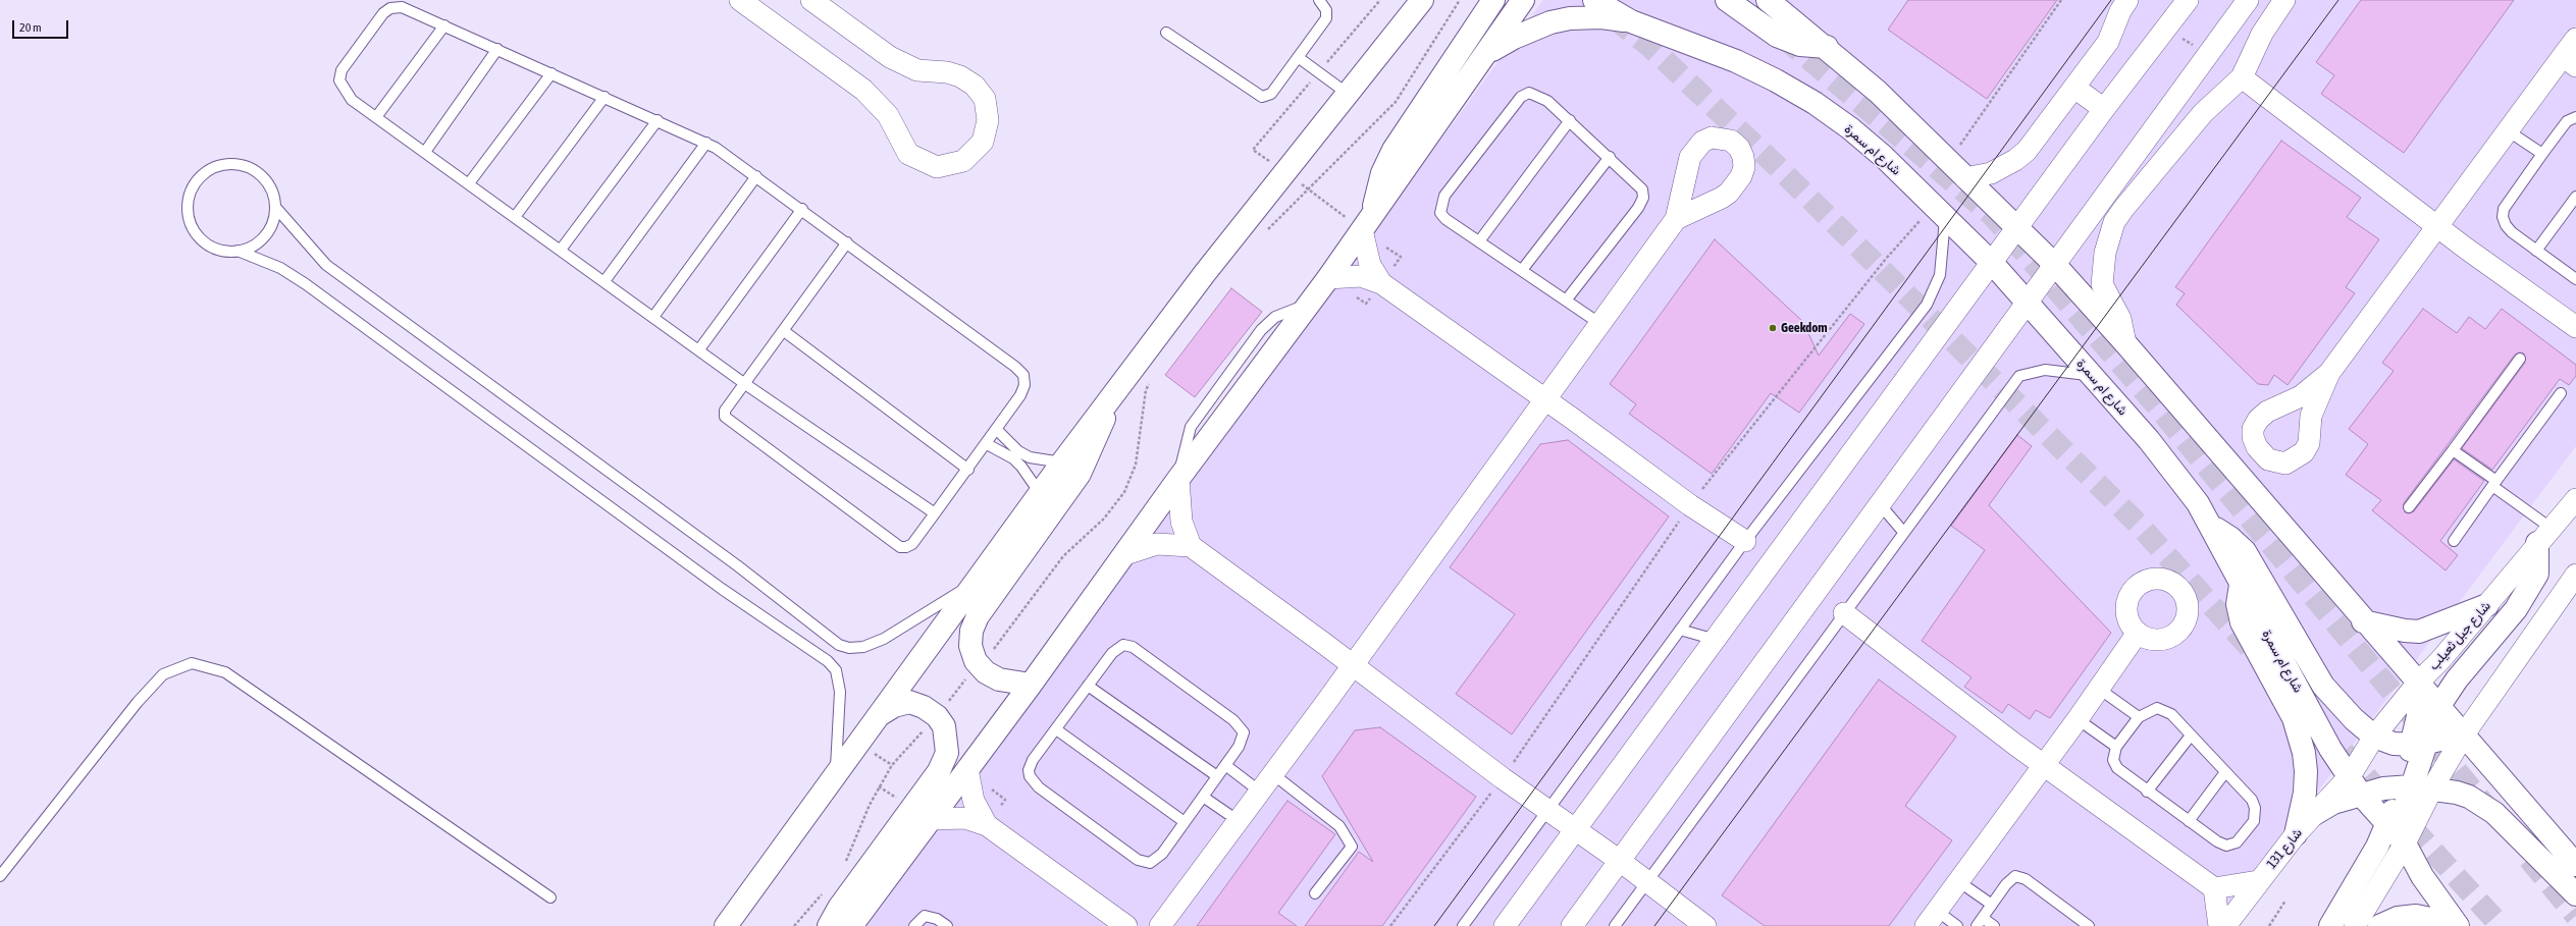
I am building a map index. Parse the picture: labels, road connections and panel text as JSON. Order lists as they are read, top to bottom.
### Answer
{
  "streets": {
    "street": ["شارع ام سمرة", "شارع جبل ثعيلب", "شارع 131"]
  },
  "crossings": [
    ["شارع ام سمرة", "شارع جبل ثعيلب"]
  ],
  "places": ["Geekdom"],
  "scale_bar": "20 m"
}
